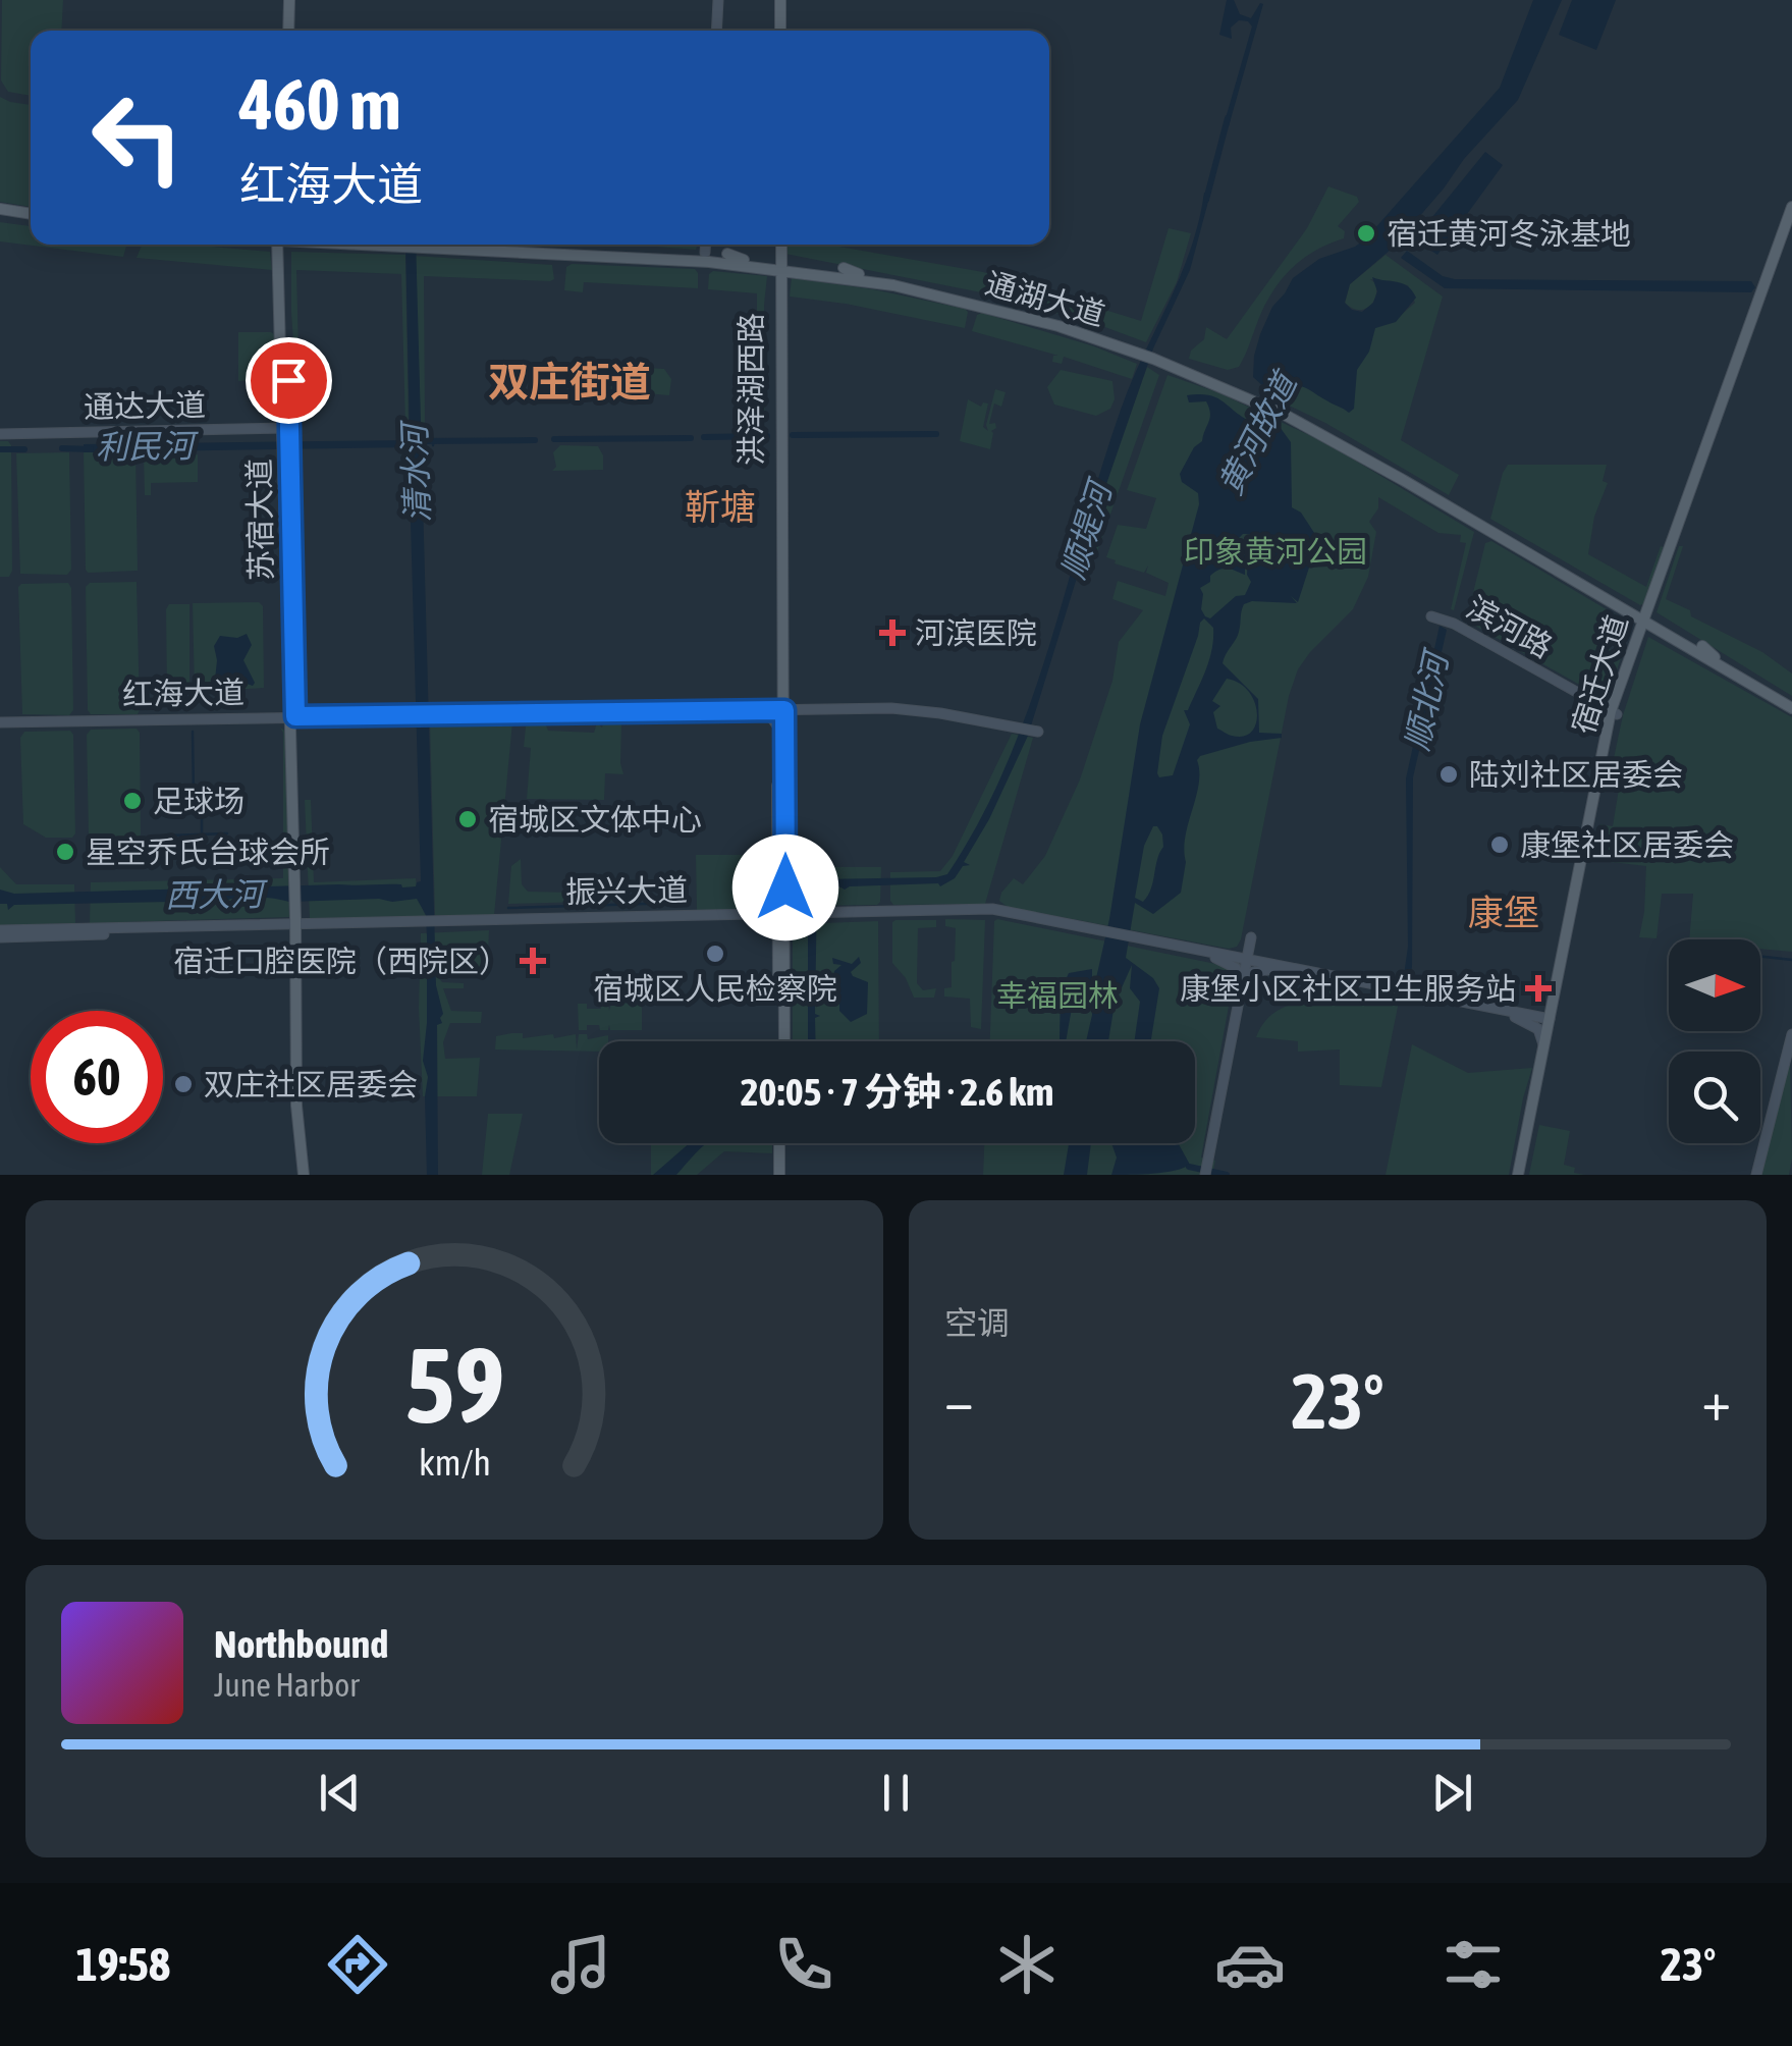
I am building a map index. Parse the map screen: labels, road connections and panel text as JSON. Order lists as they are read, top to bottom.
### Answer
{
  "streets": {
    "main road": [
      "通湖大道",
      "洪泽湖西路",
      "通达大道",
      "苏宿大道",
      "滨河路",
      "宿迁大道",
      "红海大道",
      "振兴大道"
    ]
  },
  "crossings": [
    ["通湖大道", "洪泽湖西路"],
    ["通湖大道", "宿迁大道"],
    ["洪泽湖西路", "红海大道"],
    ["洪泽湖西路", "振兴大道"],
    ["通达大道", "苏宿大道"],
    ["苏宿大道", "红海大道"],
    ["苏宿大道", "振兴大道"],
    ["滨河路", "宿迁大道"],
    ["宿迁大道", "振兴大道"]
  ],
  "districts": ["双庄街道", "靳塘", "康堡"],
  "water": [
    "黄河故道",
    "利民河",
    "清水河",
    "顺堤河",
    "顺北河",
    "西大河"
  ],
  "parks": ["印象黄河公园", "幸福园林"],
  "places": {
    "other": [
      "宿迁黄河冬泳基地",
      "陆刘社区居委会",
      "足球场",
      "宿城区文体中心",
      "康堡社区居委会",
      "星空乔氏台球会所",
      "宿城区人民检察院",
      "双庄社区居委会"
    ],
    "health": ["河滨医院", "宿迁口腔医院（西院区）", "康堡小区社区卫生服务站"]
  },
  "north": "right",
  "page": {
    "turn": ["460 m", "红海大道"],
    "limit": "60",
    "trip": "20:05 · 7 分钟 · 2.6 km",
    "tile": "空调",
    "heat": ["−", "23°", "+"],
    "song": ["Northbound", "June Harbor"],
    "tabs": ["19:58", "23°"],
    "gauge": ["59", "km/h"]
  }
}
